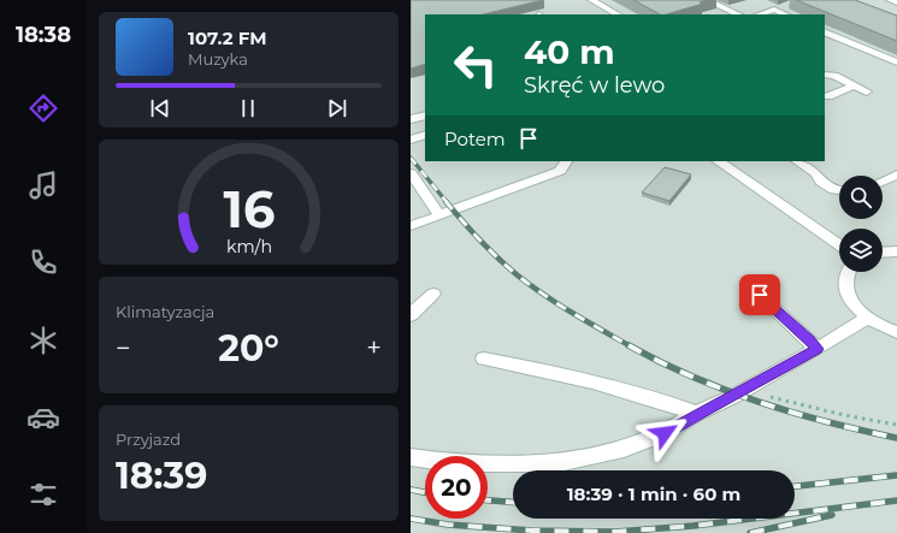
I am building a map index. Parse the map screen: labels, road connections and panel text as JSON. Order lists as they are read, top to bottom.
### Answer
{
  "page": {
    "tabs": "18:38",
    "turn": ["40 m", "Skręć w lewo"],
    "song": ["107.2 FM", "Muzyka"],
    "then": "Potem",
    "tile": [
      "Klimatyzacja",
      ["Przyjazd", "18:39"]
    ],
    "heat": ["−", "20°", "+"],
    "limit": "20",
    "trip": "18:39 · 1 min · 60 m",
    "gauge": ["16", "km/h"]
  }
}
